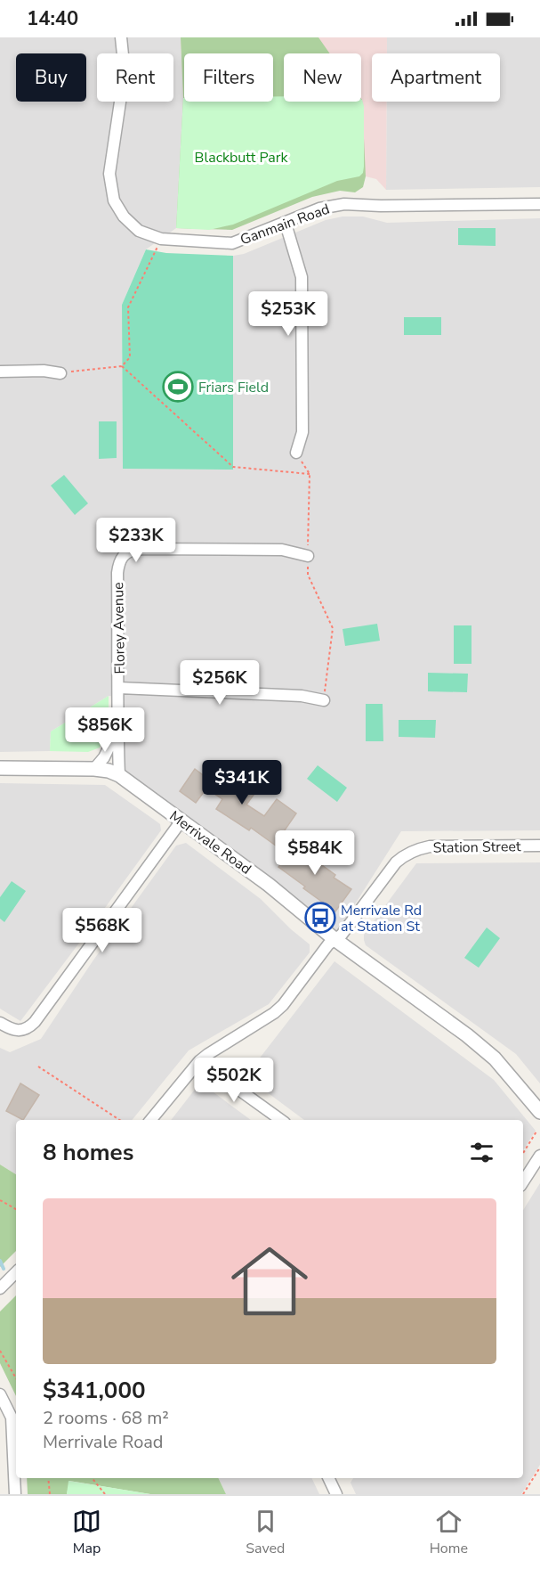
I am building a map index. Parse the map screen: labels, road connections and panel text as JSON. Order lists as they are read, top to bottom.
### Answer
{
  "streets": {
    "street": [
      "Ganmain Road",
      "Florey Avenue",
      "Merrivale Road",
      "Station Street"
    ]
  },
  "crossings": [
    ["Florey Avenue", "Merrivale Road"],
    ["Merrivale Road", "Station Street"]
  ],
  "parks": ["Blackbutt Park"],
  "places": {
    "sports": ["Friars Field"],
    "bus stop": ["Merrivale Rd at Station St"]
  },
  "page": {
    "status": "14:40",
    "chip": [
      "Buy",
      "Rent",
      "Filters",
      "New",
      "Apartment"
    ],
    "price": [
      "$253K",
      "$233K",
      "$256K",
      "$856K",
      "$341K",
      "$584K",
      "$568K",
      "$502K"
    ],
    "heading": "8 homes",
    "list": [
      {
        "name": "$341,000",
        "note": "2 rooms · 68 m² · Merrivale Road"
      }
    ],
    "tabs": ["Map", "Saved", "Home"]
  }
}
